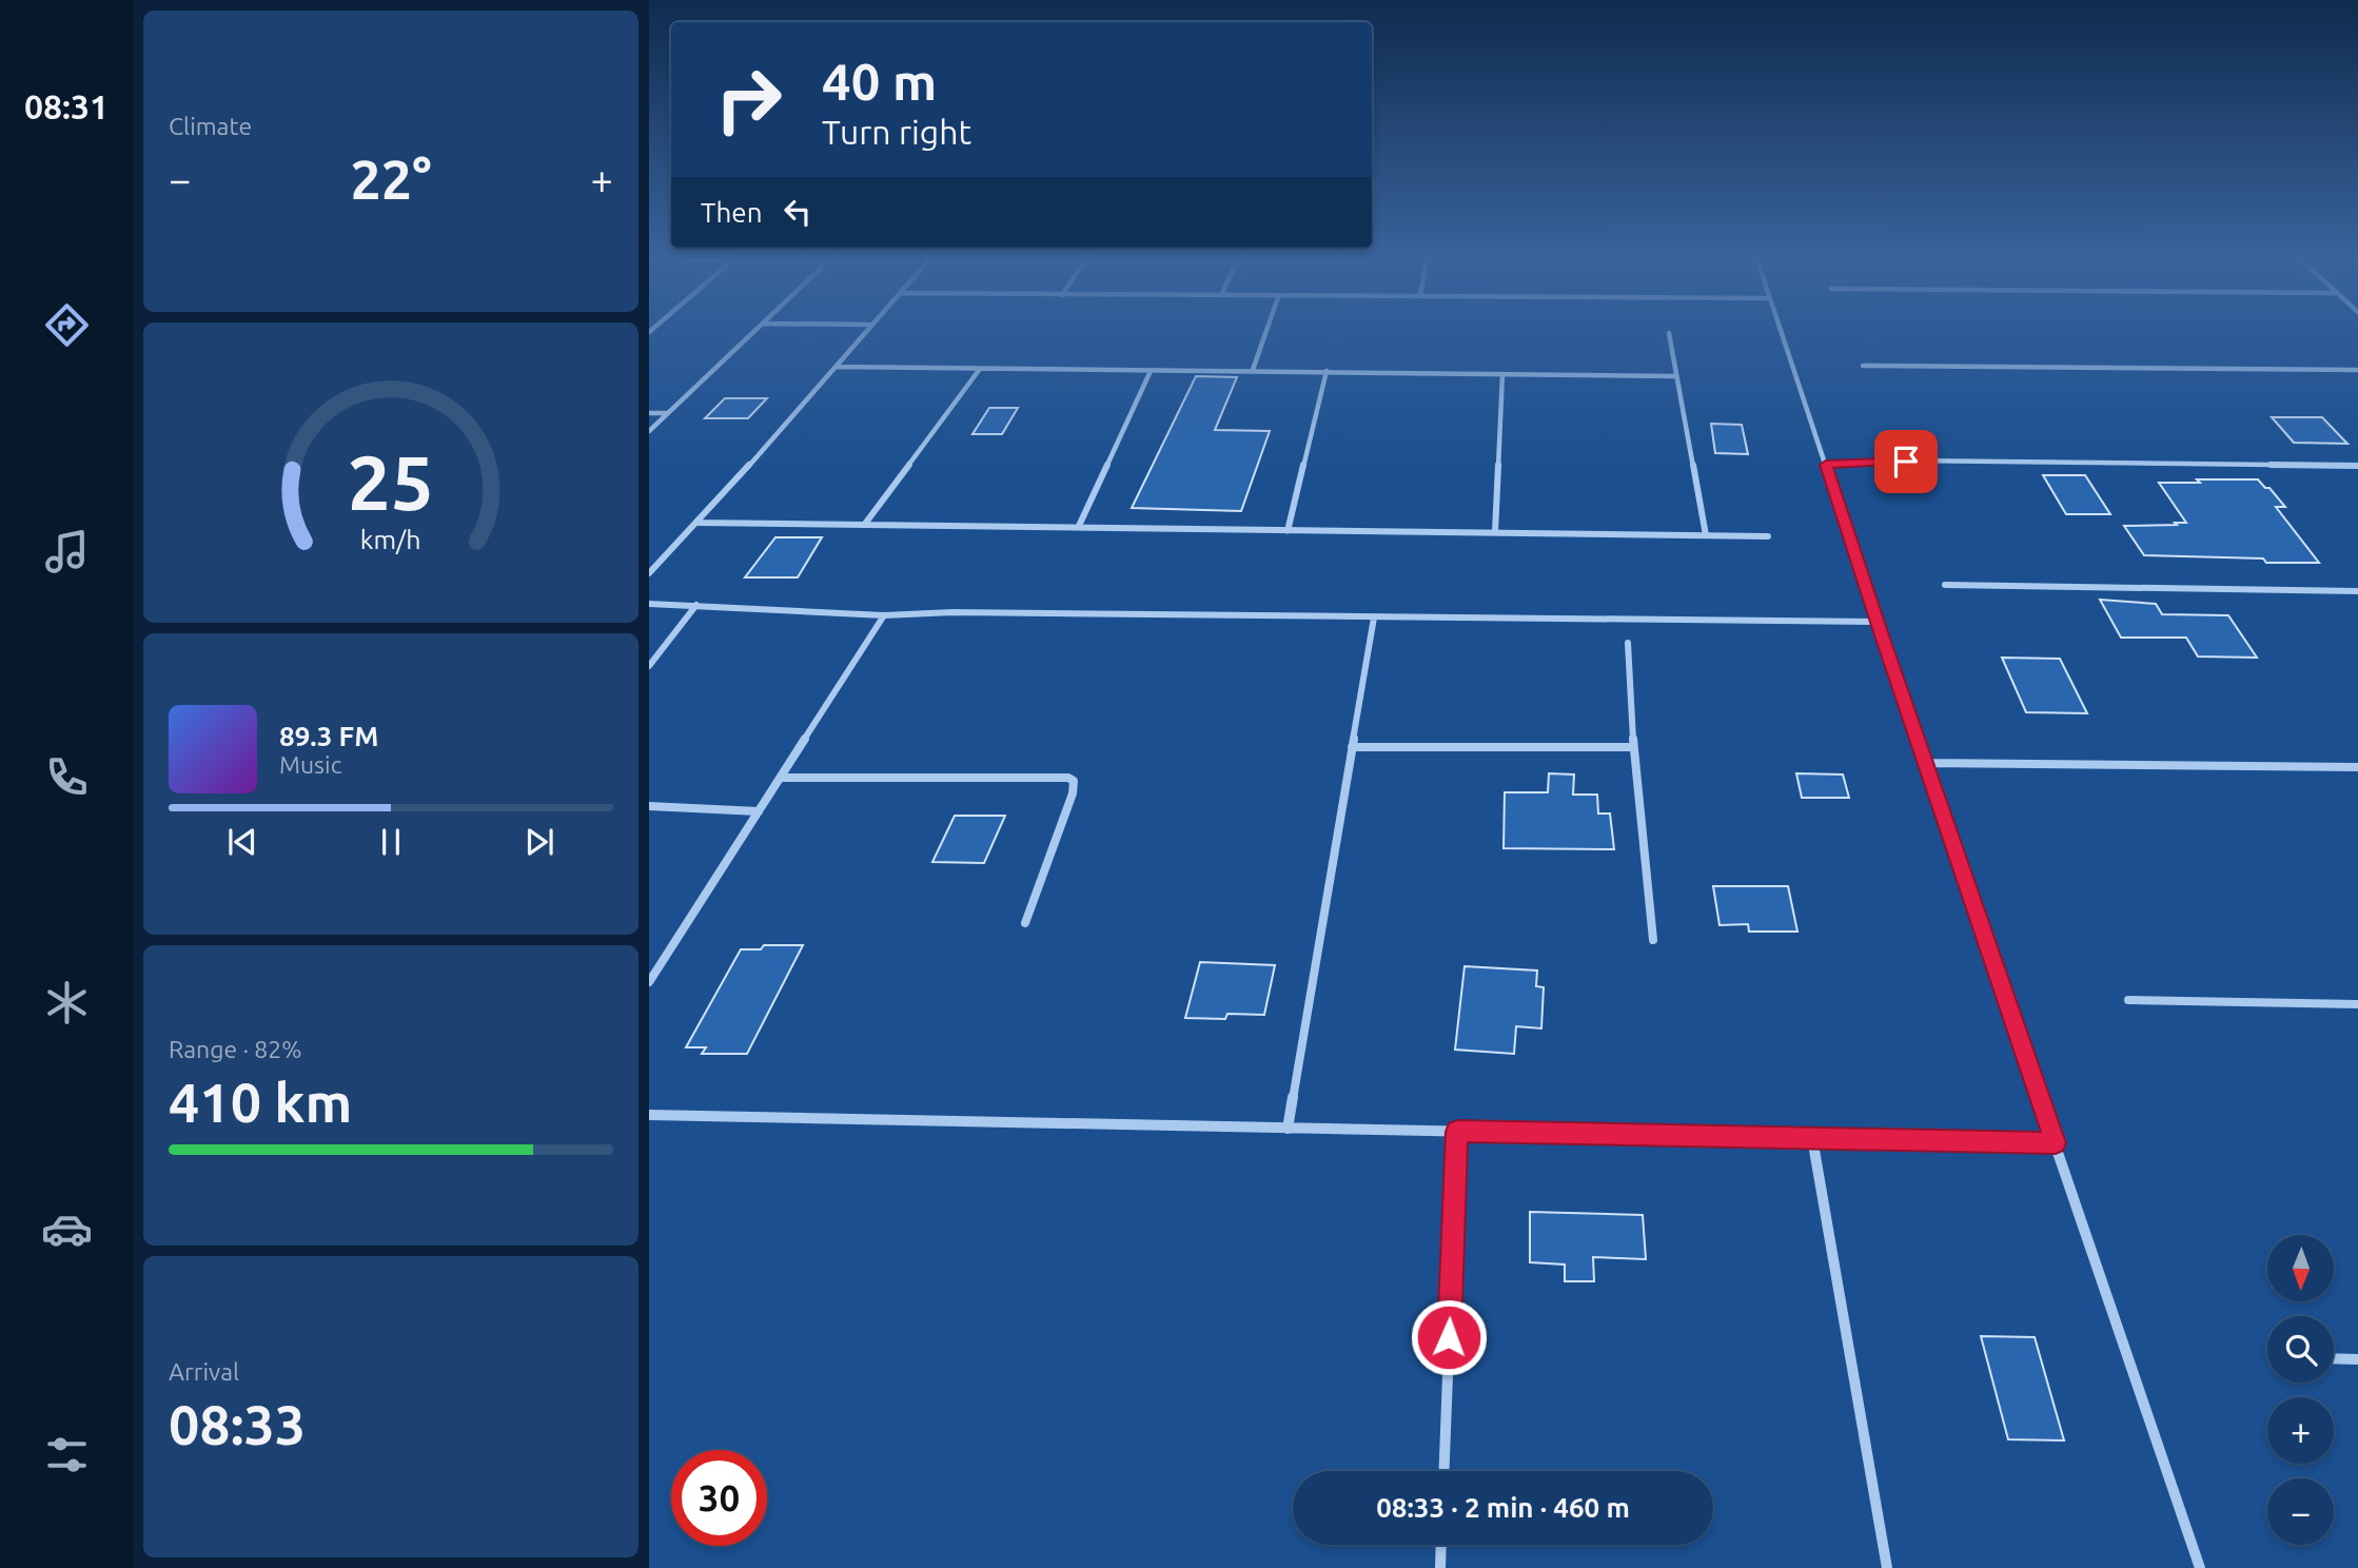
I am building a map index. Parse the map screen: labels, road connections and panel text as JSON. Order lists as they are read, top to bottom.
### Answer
{
  "north": "bottom",
  "page": {
    "tabs": "08:31",
    "tile": [
      "Climate",
      ["Range · 82%", "410 km"],
      ["Arrival", "08:33"]
    ],
    "turn": ["40 m", "Turn right"],
    "heat": ["−", "22°", "+"],
    "then": "Then",
    "song": ["89.3 FM", "Music"],
    "map_buttons": ["+", "−"],
    "limit": "30",
    "trip": "08:33 · 2 min · 460 m",
    "gauge": ["25", "km/h"]
  }
}
